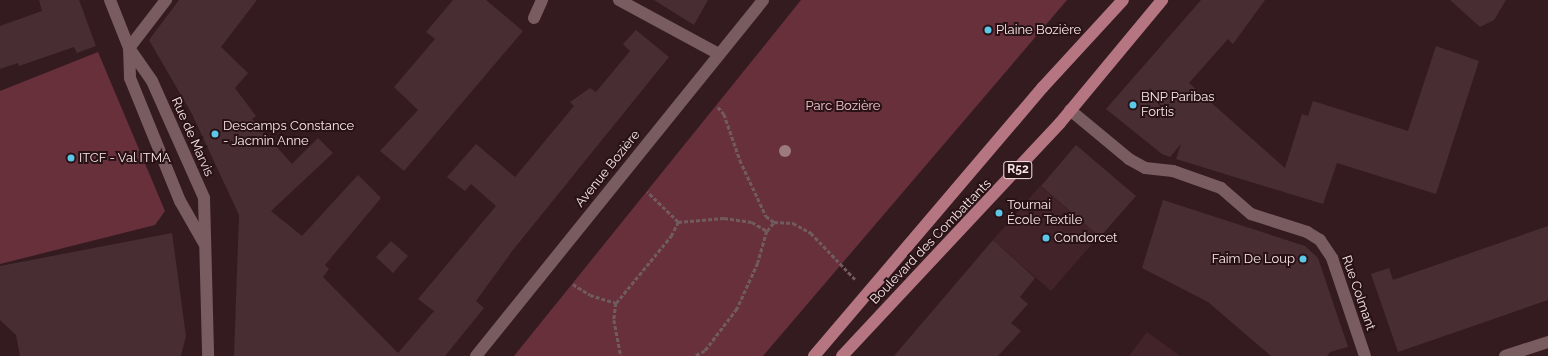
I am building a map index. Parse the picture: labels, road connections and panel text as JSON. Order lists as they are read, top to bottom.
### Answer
{
  "streets": {
    "main road": ["R52", "Boulevard des Combattants"],
    "street": ["Rue de Marvis", "Avenue Bozière", "Rue Colmant"]
  },
  "crossings": [
    ["Boulevard des Combattants", "Rue Colmant"]
  ],
  "parks": ["Parc Bozière"],
  "places": [
    "Plaine Bozière",
    "BNP Paribas Fortis",
    "Descamps Constance - Jacmin Anne",
    "ITCF - Val ITMA",
    "Tournai École Textile",
    "Condorcet",
    "Faim De Loup"
  ]
}
